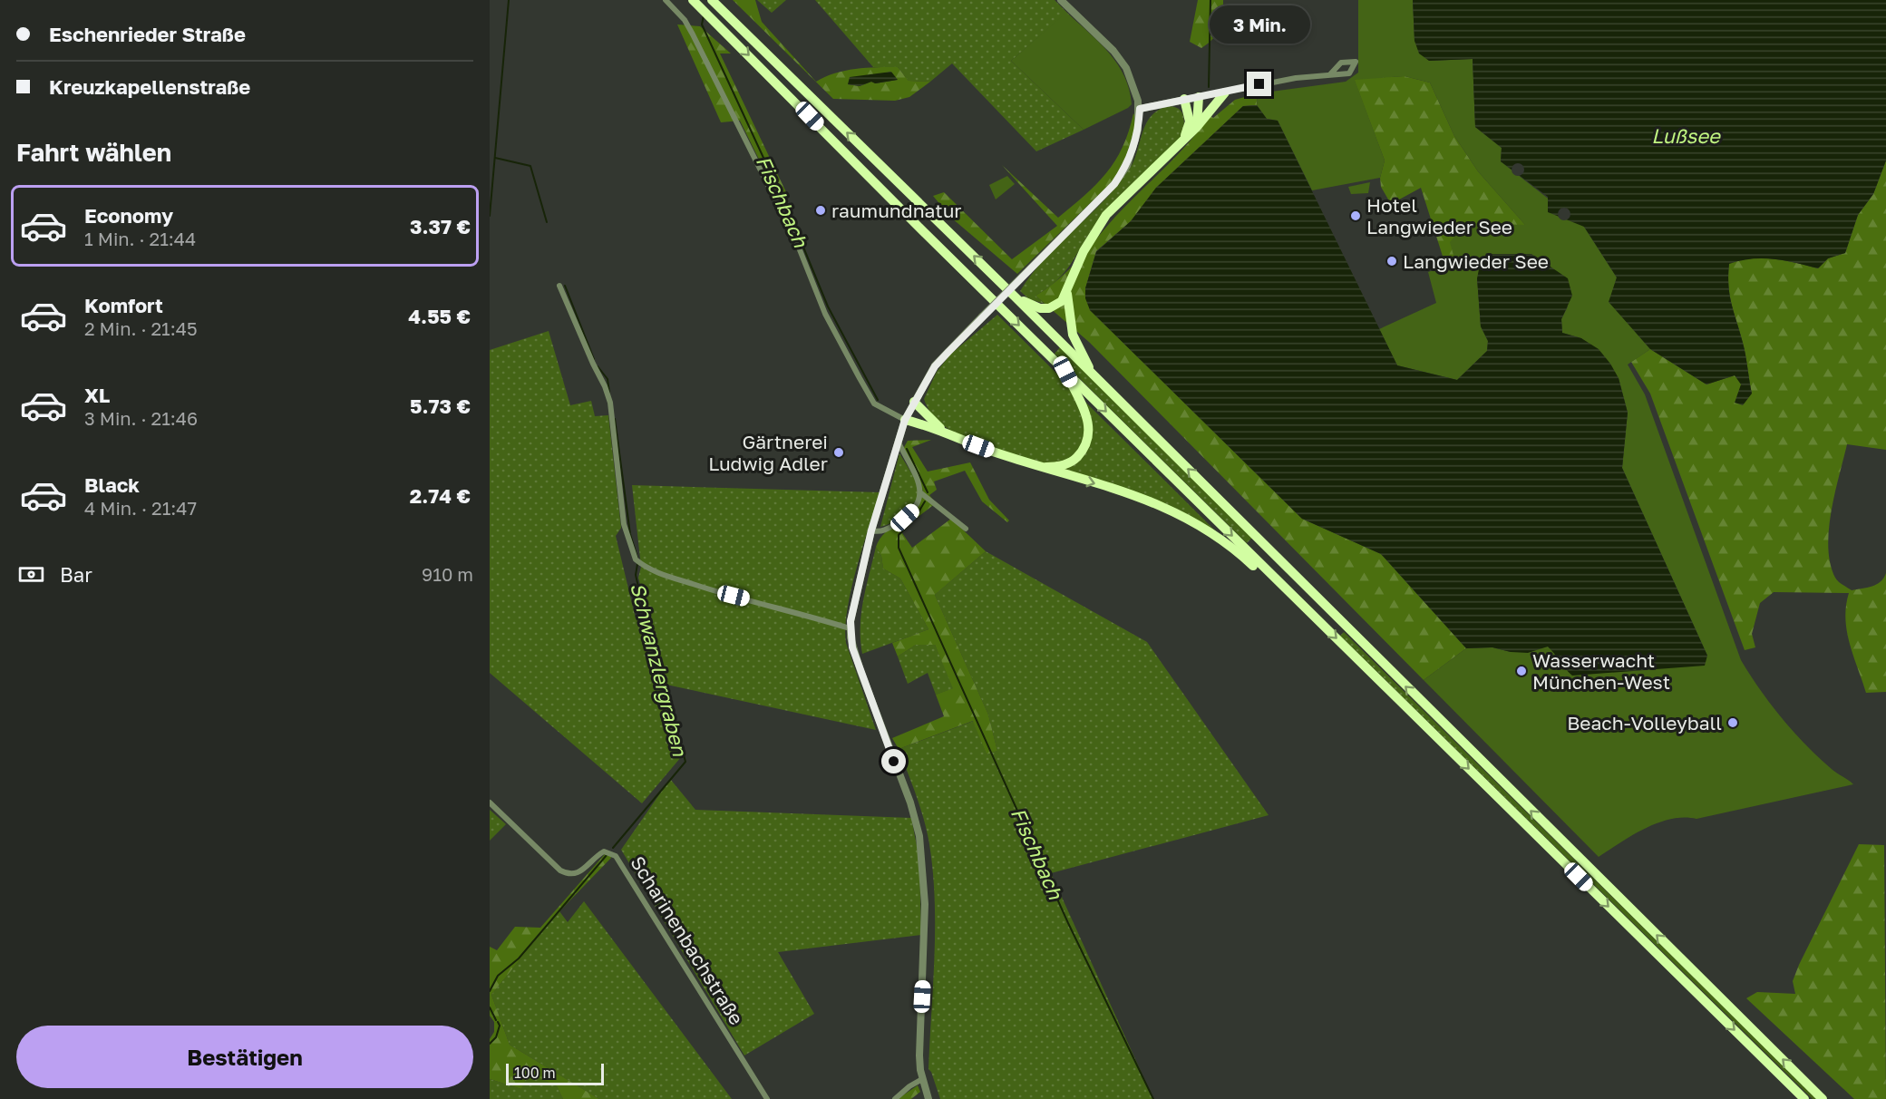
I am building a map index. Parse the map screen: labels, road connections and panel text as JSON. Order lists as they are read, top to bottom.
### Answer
{
  "streets": {
    "street": ["Scharinenbachstraße"]
  },
  "water": ["Lußsee", "Fischbach", "Schwanzlergraben"],
  "places": [
    "raumundnatur",
    "Hotel Langwieder See",
    "Langwieder See",
    "Gärtnerei Ludwig Adler",
    "Wasserwacht München-West",
    "Beach-Volleyball"
  ],
  "scale_bar": "100 m",
  "page": {
    "banner": ["Eschenrieder Straße", "Kreuzkapellenstraße"],
    "bubble": "3 Min.",
    "heading": "Fahrt wählen",
    "list": [
      {
        "name": "Economy",
        "note": "1 Min. · 21:44",
        "value": "3.37 €"
      },
      {
        "name": "Komfort",
        "note": "2 Min. · 21:45",
        "value": "4.55 €"
      },
      {
        "name": "XL",
        "note": "3 Min. · 21:46",
        "value": "5.73 €"
      },
      {
        "name": "Black",
        "note": "4 Min. · 21:47",
        "value": "2.74 €"
      }
    ],
    "pay": ["Bar", "910 m"],
    "buttons": "Bestätigen",
    "scale": "100 m"
  }
}
